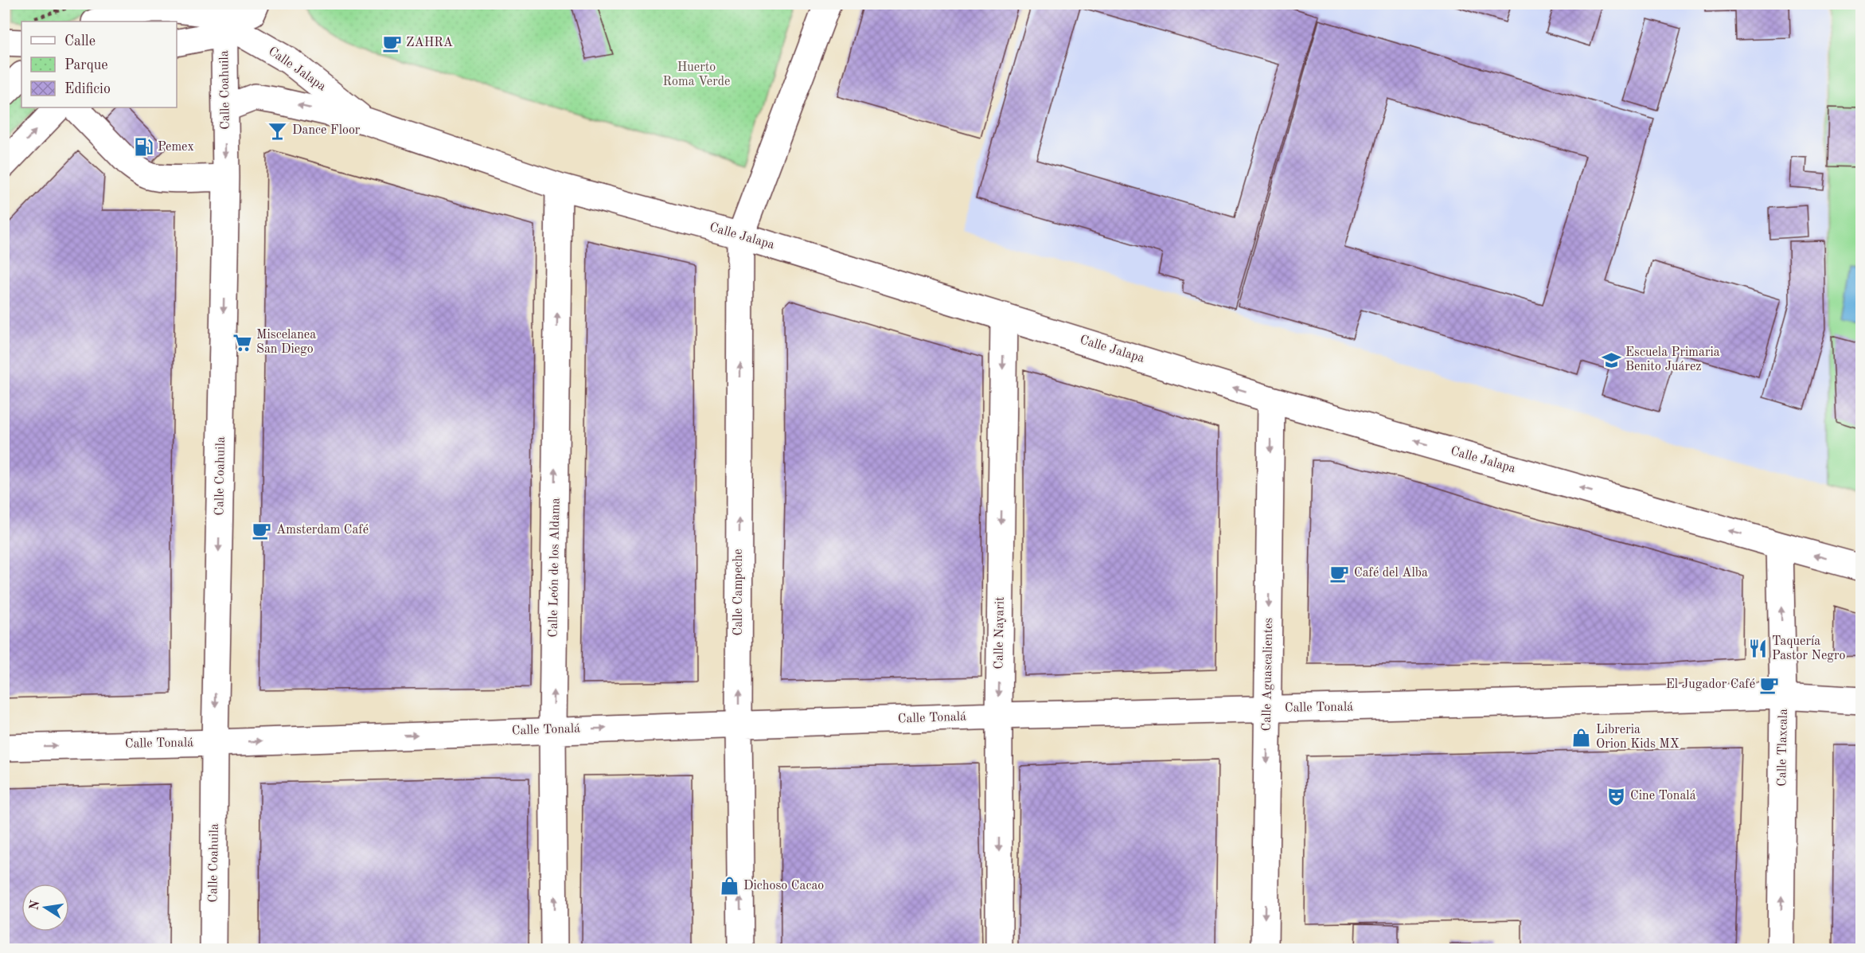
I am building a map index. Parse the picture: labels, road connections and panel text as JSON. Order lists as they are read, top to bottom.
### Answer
{
  "streets": {
    "street": [
      "Calle Jalapa",
      "Calle Coahuila",
      "Calle León de los Aldama",
      "Calle Campeche",
      "Calle Nayarit",
      "Calle Aguascalientes",
      "Calle Tonalá",
      "Calle Tlaxcala"
    ]
  },
  "crossings": [
    ["Calle Jalapa", "Calle Coahuila"],
    ["Calle Jalapa", "Calle León de los Aldama"],
    ["Calle Jalapa", "Calle Campeche"],
    ["Calle Jalapa", "Calle Nayarit"],
    ["Calle Jalapa", "Calle Aguascalientes"],
    ["Calle Jalapa", "Calle Tlaxcala"],
    ["Calle Coahuila", "Calle Tonalá"],
    ["Calle León de los Aldama", "Calle Tonalá"],
    ["Calle Campeche", "Calle Tonalá"],
    ["Calle Nayarit", "Calle Tonalá"],
    ["Calle Aguascalientes", "Calle Tonalá"],
    ["Calle Tonalá", "Calle Tlaxcala"]
  ],
  "one_way": [
    "Calle Jalapa",
    "Calle Coahuila",
    "Calle León de los Aldama",
    "Calle Campeche",
    "Calle Nayarit",
    "Calle Aguascalientes",
    "Calle Tonalá",
    "Calle Tlaxcala"
  ],
  "parks": ["Huerto Roma Verde"],
  "places": {
    "cafe": [
      "ZAHRA",
      "Amsterdam Café",
      "Café del Alba",
      "El Jugador Café"
    ],
    "bar": ["Dance Floor"],
    "fuel station": ["Pemex"],
    "supermarket": ["Miscelanea San Diego"],
    "school or university": ["Escuela Primaria Benito Juárez"],
    "restaurant": ["Taquería Pastor Negro"],
    "shop": ["Libreria Orion Kids MX", "Dichoso Cacao"],
    "theatre": ["Cine Tonalá"]
  },
  "legend": ["Calle", "Parque", "Edificio"],
  "north": "left"
}
